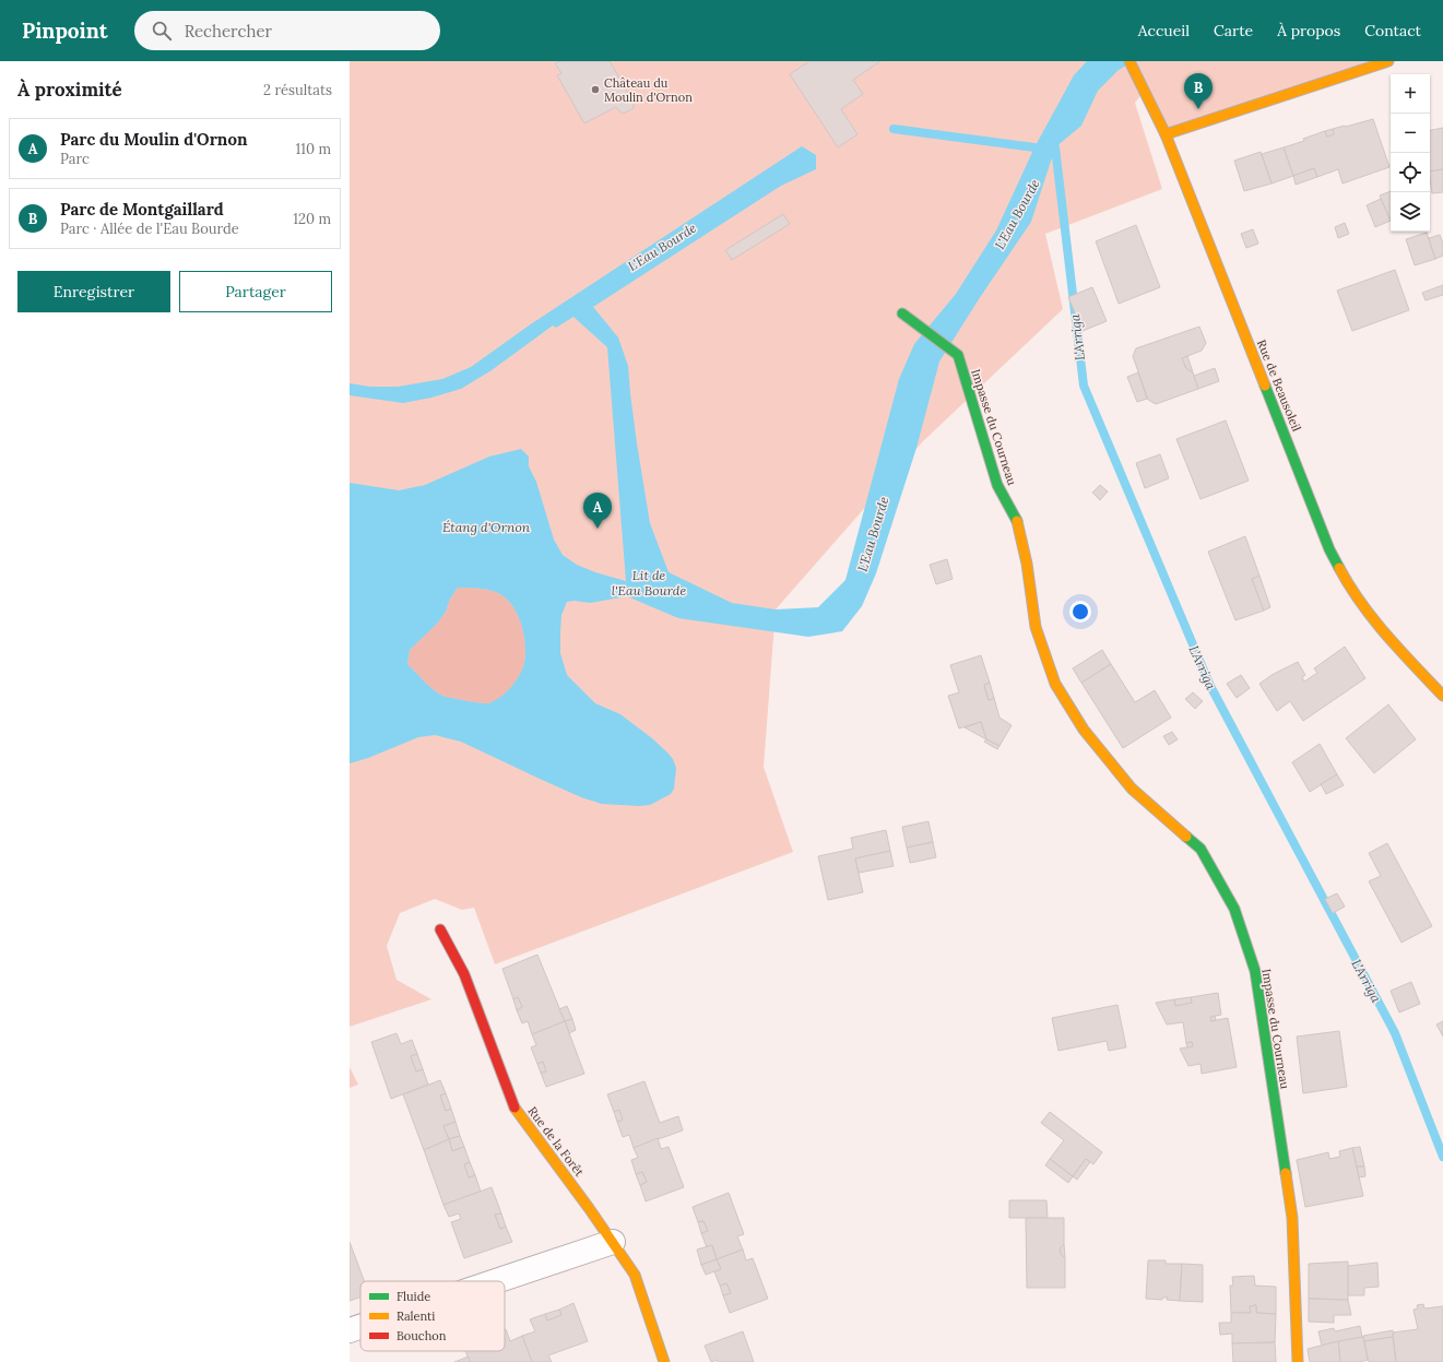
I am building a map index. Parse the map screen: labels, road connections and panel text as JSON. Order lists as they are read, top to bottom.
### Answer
{
  "streets": {
    "street": ["Rue de Beausoleil", "Impasse du Courneau", "Rue de la Forêt"]
  },
  "water": [
    "L'Eau Bourde",
    "L'Arriga",
    "Étang d'Ornon",
    "Lit de l'Eau Bourde"
  ],
  "places": ["Château du Moulin d'Ornon"],
  "legend": ["Fluide", "Ralenti", "Bouchon"],
  "page": {
    "header": "Pinpoint",
    "search": "Rechercher",
    "nav": [
      "Accueil",
      "Carte",
      "À propos",
      "Contact"
    ],
    "heading": ["À proximité", "2 résultats"],
    "pins": ["B", "A"],
    "map_buttons": ["+", "−"],
    "list": [
      {
        "mark": "A",
        "name": "Parc du Moulin d'Ornon",
        "note": "Parc",
        "value": "110 m"
      },
      {
        "mark": "B",
        "name": "Parc de Montgaillard",
        "note": "Parc · Allée de l'Eau Bourde",
        "value": "120 m"
      }
    ],
    "buttons": ["Enregistrer", "Partager"]
  }
}
